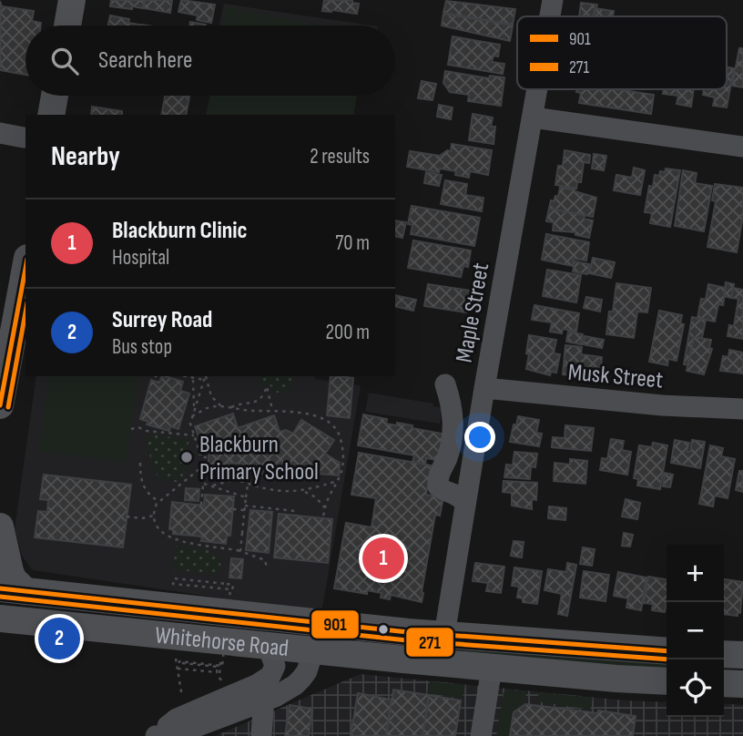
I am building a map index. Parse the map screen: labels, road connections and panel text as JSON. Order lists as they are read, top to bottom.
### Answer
{
  "streets": {
    "main road": ["Whitehorse Road"],
    "street": ["Maple Street", "Musk Street"]
  },
  "crossings": [
    ["Maple Street", "Musk Street"],
    ["Maple Street", "Whitehorse Road"]
  ],
  "places": ["Blackburn Primary School"],
  "lines": ["transit line 901", "transit line 271"],
  "legend": ["901", "271"],
  "page": {
    "search": "Search here",
    "heading": ["Nearby", "2 results"],
    "list": [
      {
        "mark": "1",
        "name": "Blackburn Clinic",
        "note": "Hospital",
        "value": "70 m"
      },
      {
        "mark": "2",
        "name": "Surrey Road",
        "note": "Bus stop",
        "value": "200 m"
      }
    ],
    "pins": ["1", "2"],
    "map_buttons": ["+", "−"]
  }
}
